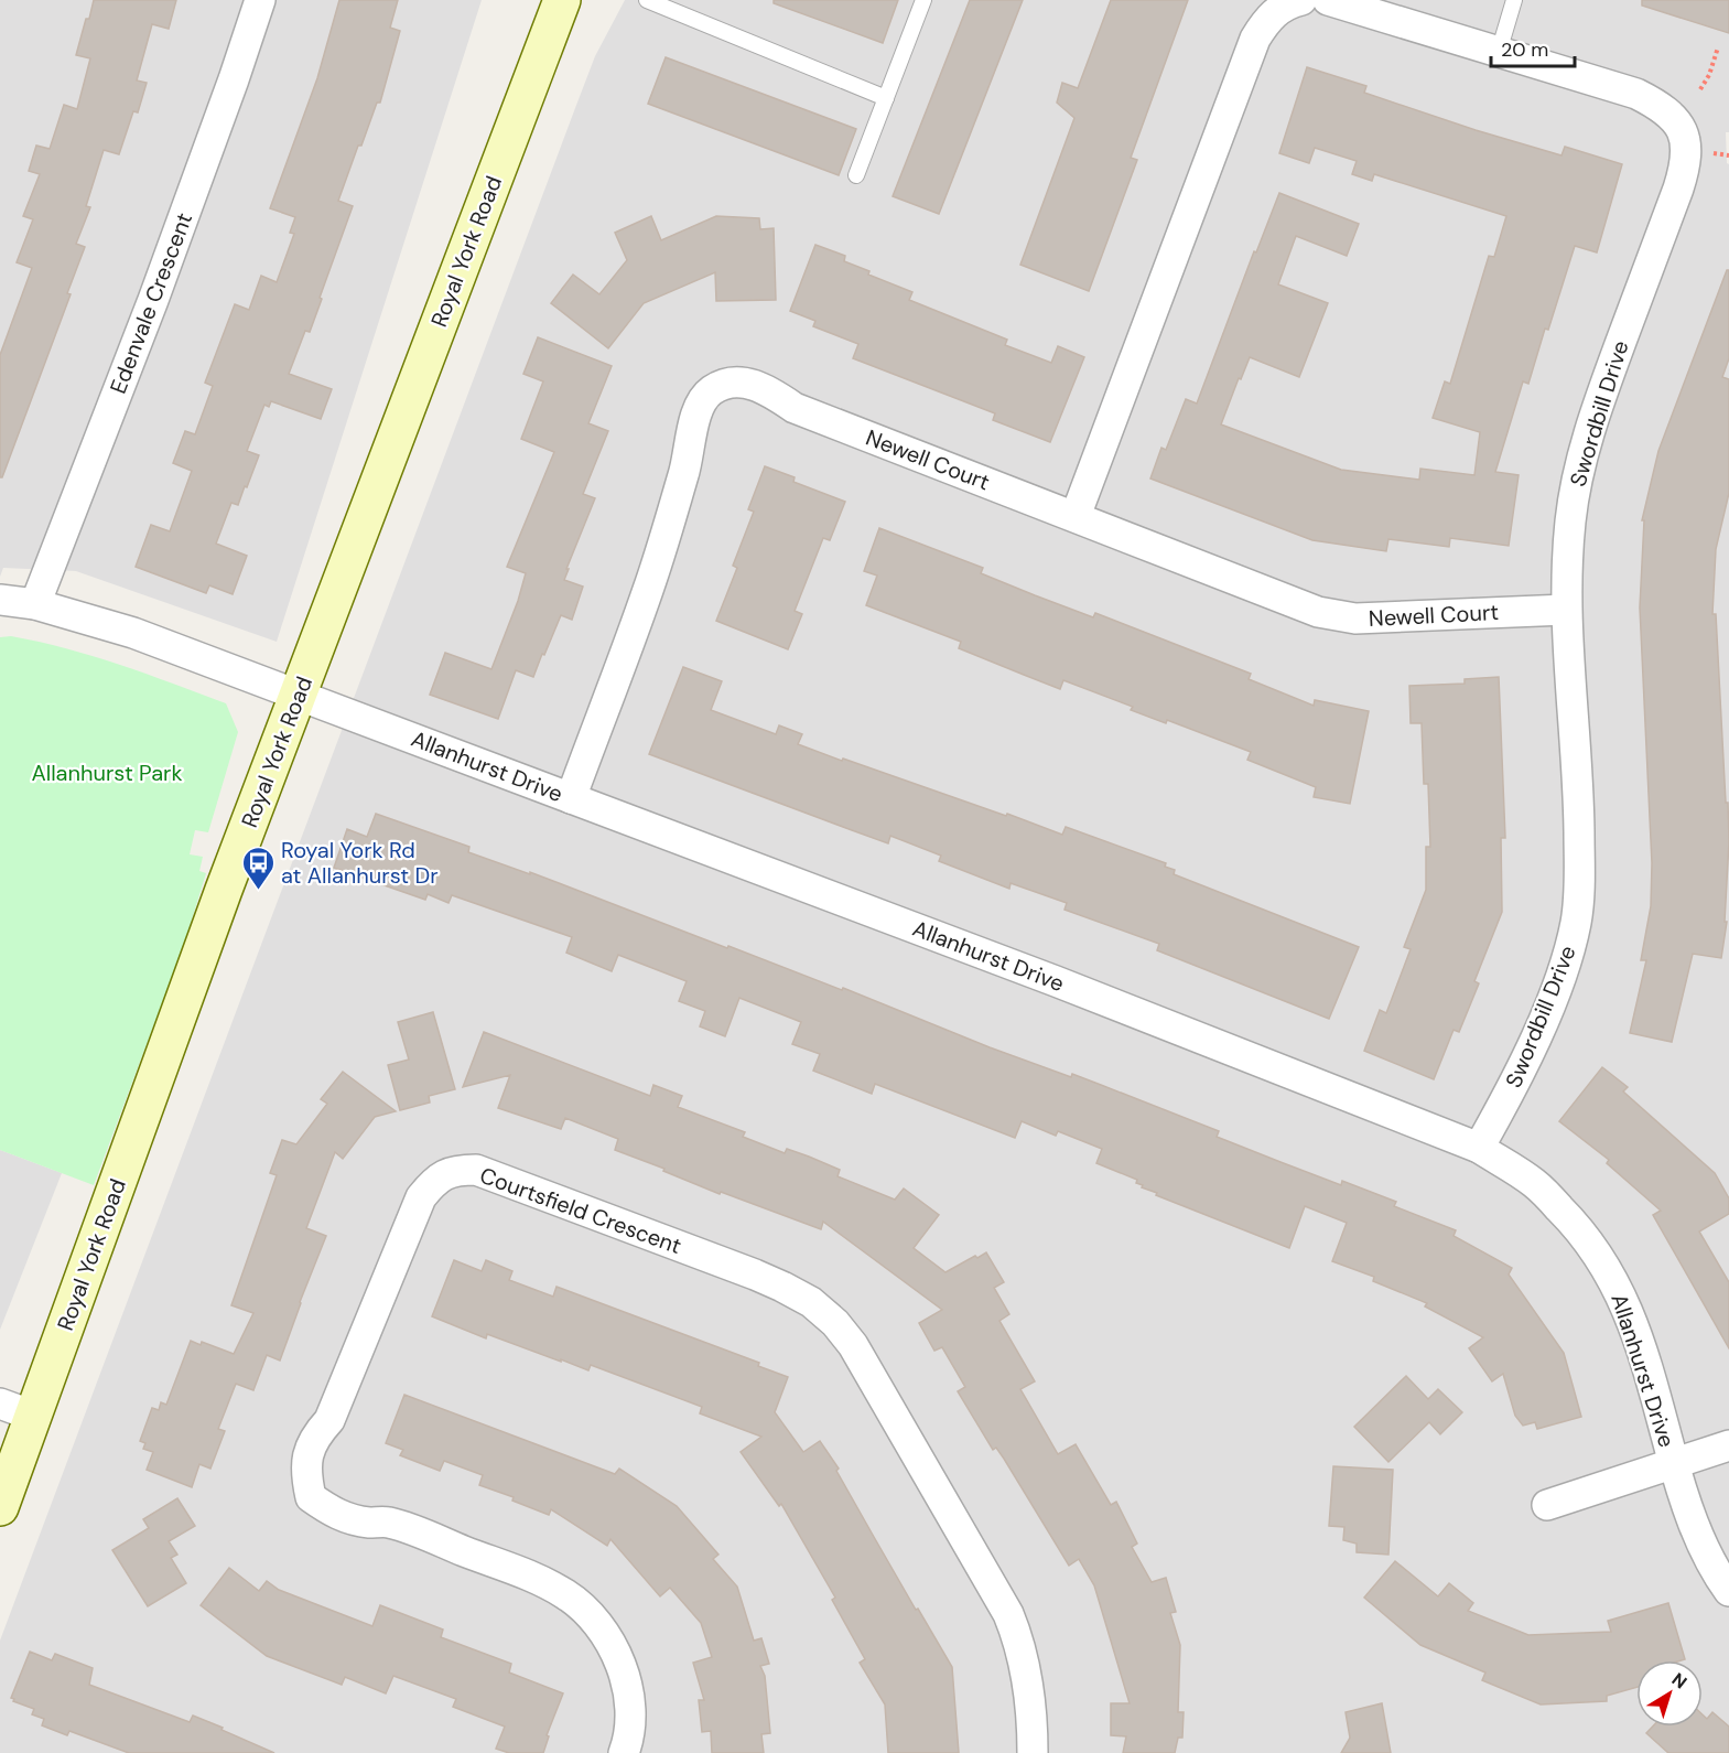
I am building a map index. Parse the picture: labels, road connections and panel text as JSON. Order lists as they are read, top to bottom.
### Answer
{
  "streets": {
    "main road": ["Royal York Road"],
    "street": [
      "Edenvale Crescent",
      "Swordbill Drive",
      "Newell Court",
      "Allanhurst Drive",
      "Courtsfield Crescent"
    ]
  },
  "crossings": [
    ["Royal York Road", "Allanhurst Drive"],
    ["Edenvale Crescent", "Allanhurst Drive"],
    ["Swordbill Drive", "Newell Court"],
    ["Swordbill Drive", "Allanhurst Drive"],
    ["Newell Court", "Allanhurst Drive"]
  ],
  "parks": ["Allanhurst Park"],
  "places": {
    "bus stop": ["Royal York Rd at Allanhurst Dr"]
  },
  "scale_bar": "20 m",
  "north": "top right"
}
